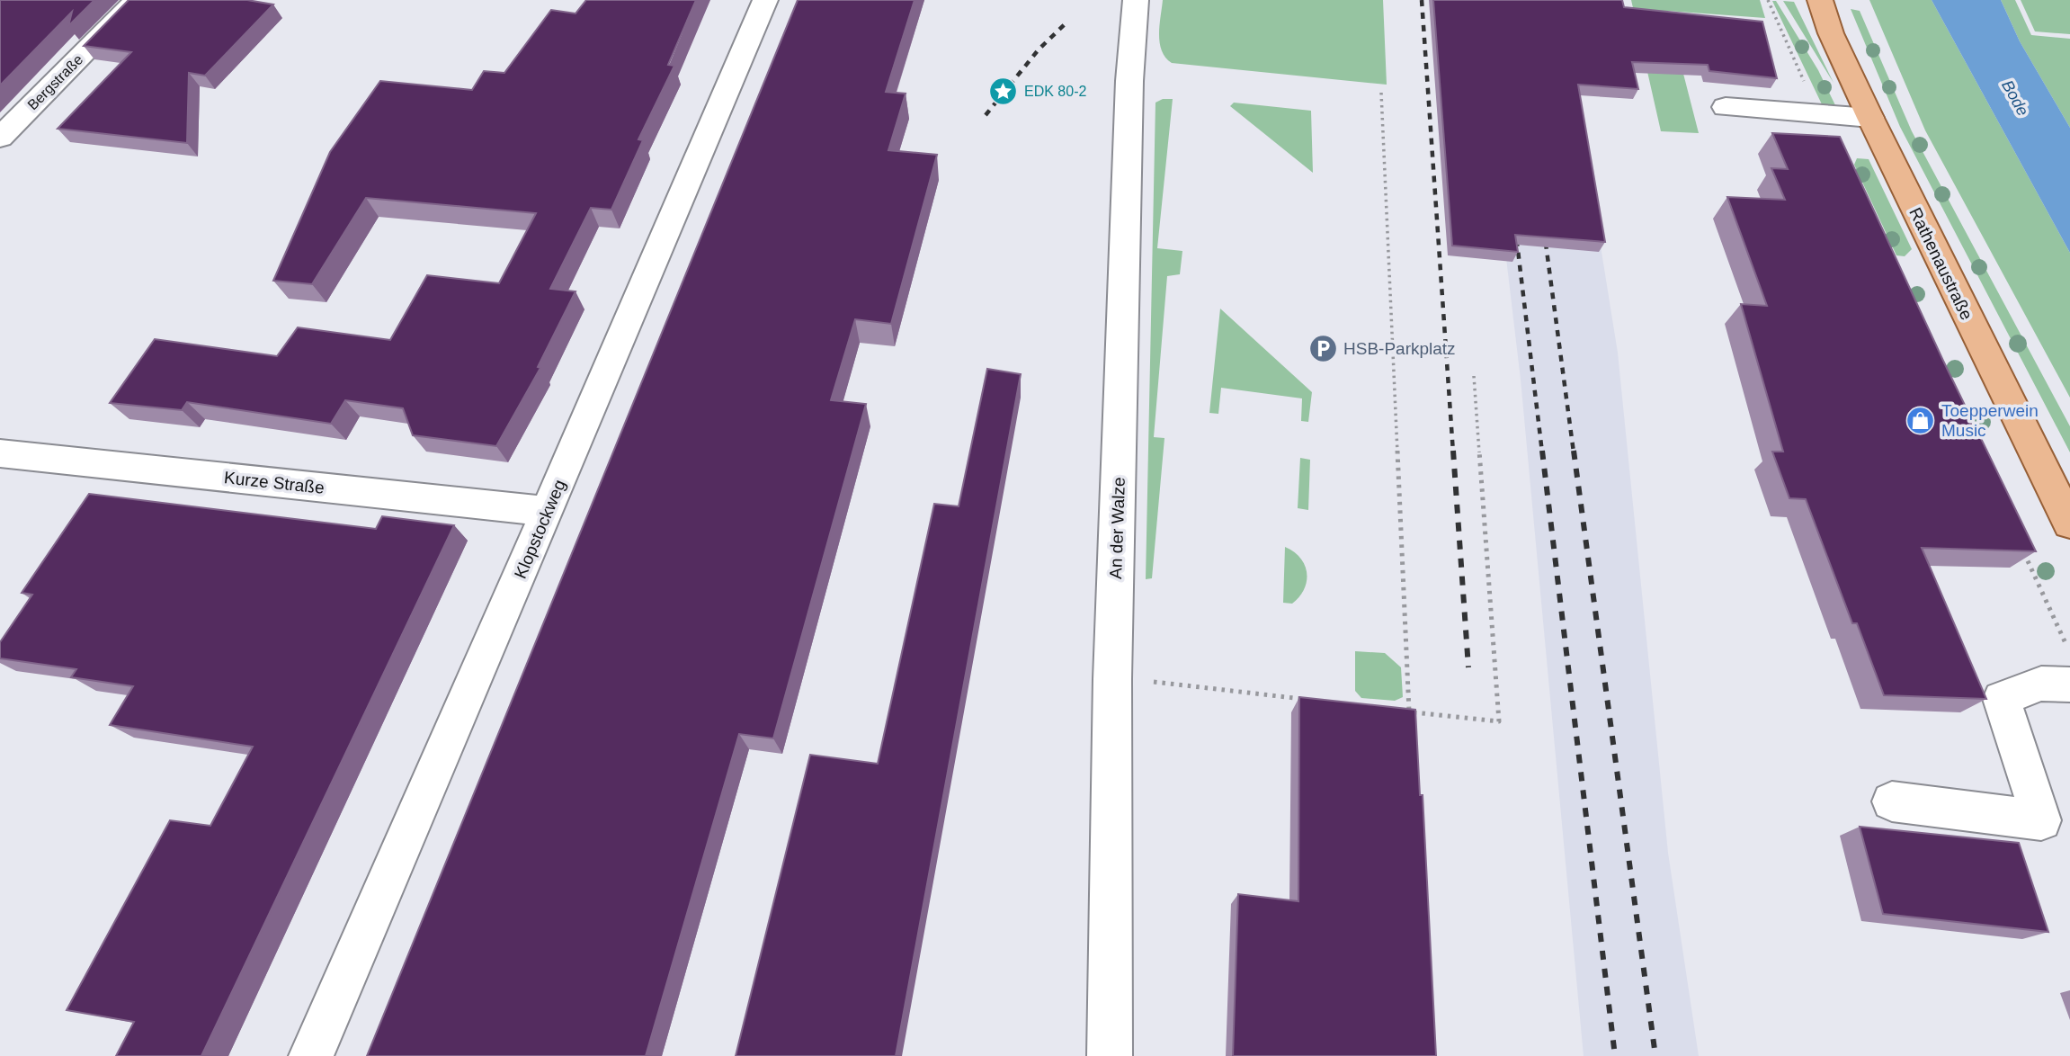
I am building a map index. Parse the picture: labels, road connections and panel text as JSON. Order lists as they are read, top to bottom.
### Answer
{
  "streets": {
    "main road": ["Rathenaustraße"],
    "street": [
      "Bergstraße",
      "Kurze Straße",
      "An der Walze",
      "Klopstockweg"
    ]
  },
  "crossings": [
    ["Kurze Straße", "Klopstockweg"]
  ],
  "water": ["Bode"],
  "places": {
    "place": ["EDK 80-2"],
    "parking": ["HSB-Parkplatz"],
    "shop": ["Toepperwein Music"]
  }
}
